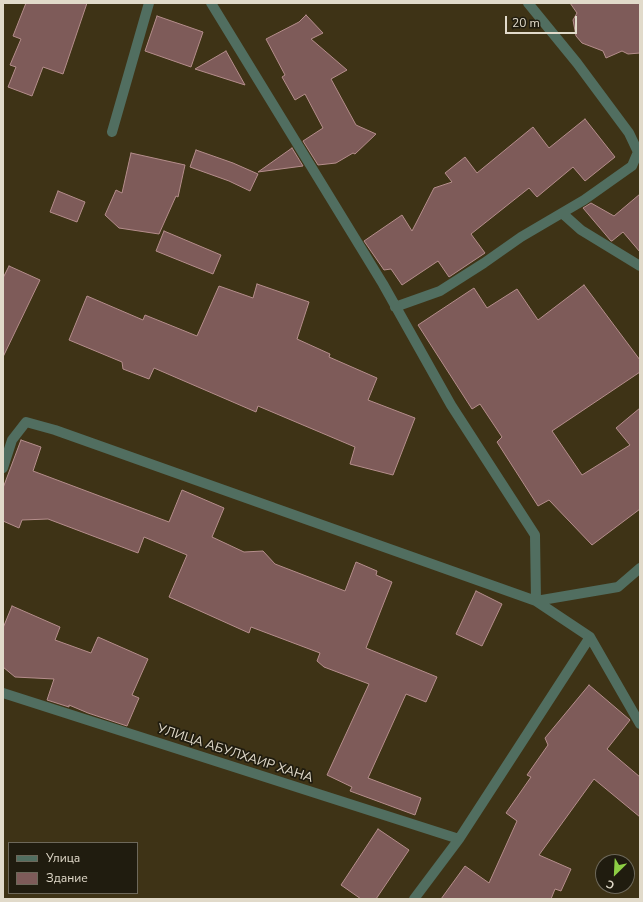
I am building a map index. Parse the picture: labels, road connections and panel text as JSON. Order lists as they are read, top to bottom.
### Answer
{
  "streets": {
    "street": ["УЛИЦА АБУЛХАИР ХАНА"]
  },
  "legend": ["Улица", "Здание"],
  "scale_bar": "20 m",
  "north": "bottom left"
}
